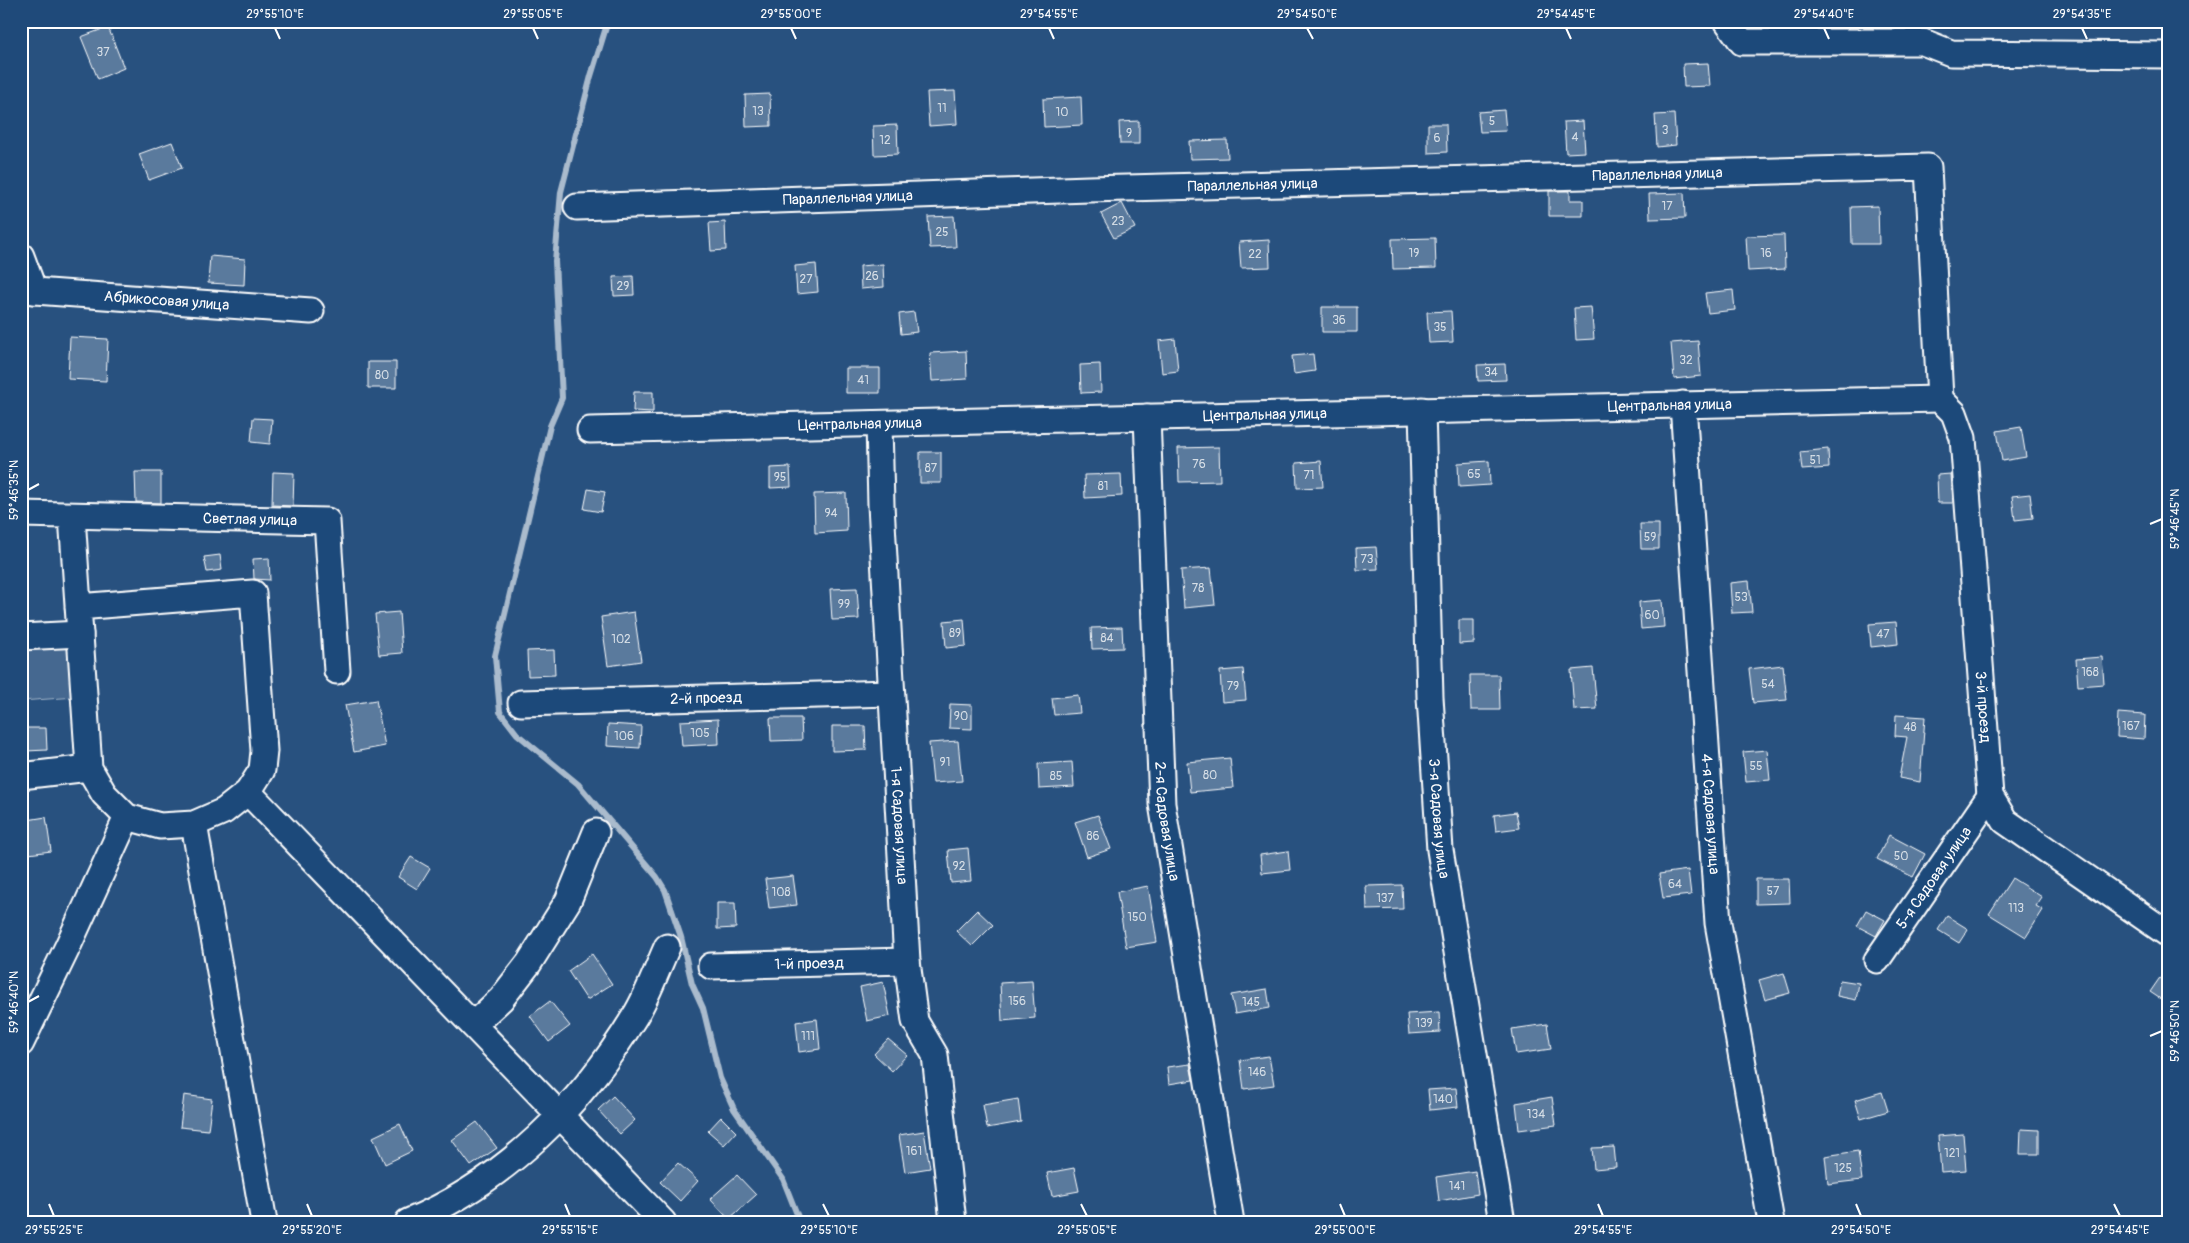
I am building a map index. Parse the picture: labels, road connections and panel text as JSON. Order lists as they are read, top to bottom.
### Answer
{
  "streets": {
    "street": [
      "Параллельная улица",
      "Абрикосовая улица",
      "Центральная улица",
      "Светлая улица",
      "2-й проезд",
      "3-й проезд",
      "4-я Садовая улица",
      "3-я Садовая улица",
      "2-я Садовая улица",
      "1-я Садовая улица",
      "5-я Садовая улица",
      "1-й проезд"
    ]
  },
  "crossings": [
    ["Параллельная улица", "Центральная улица"],
    ["Параллельная улица", "3-й проезд"],
    ["Центральная улица", "3-й проезд"],
    ["Центральная улица", "4-я Садовая улица"],
    ["Центральная улица", "3-я Садовая улица"],
    ["Центральная улица", "2-я Садовая улица"],
    ["Центральная улица", "1-я Садовая улица"],
    ["2-й проезд", "1-я Садовая улица"],
    ["3-й проезд", "5-я Садовая улица"],
    ["1-я Садовая улица", "1-й проезд"]
  ],
  "house_numbers": [
    "37",
    "11",
    "13",
    "10",
    "5",
    "3",
    "9",
    "4",
    "6",
    "12",
    "17",
    "23",
    "25",
    "19",
    "16",
    "22",
    "26",
    "27",
    "29",
    "36",
    "35",
    "32",
    "34",
    "80",
    "41",
    "51",
    "76",
    "87",
    "65",
    "71",
    "95",
    "81",
    "94",
    "59",
    "73",
    "78",
    "53",
    "99",
    "60",
    "89",
    "47",
    "84",
    "102",
    "168",
    "54",
    "79",
    "90",
    "167",
    "48",
    "105",
    "106",
    "91",
    "55",
    "80",
    "85",
    "86",
    "50",
    "92",
    "64",
    "57",
    "108",
    "137",
    "113",
    "150",
    "156",
    "145",
    "139",
    "111",
    "146",
    "140",
    "134",
    "161",
    "121",
    "125",
    "141"
  ],
  "coordinates": [
    "29°55'10\"E",
    "29°55'05\"E",
    "29°55'00\"E",
    "29°54'55\"E",
    "29°54'50\"E",
    "29°54'45\"E",
    "29°54'40\"E",
    "29°54'35\"E",
    "59°46'35\"N",
    "59°46'45\"N",
    "59°46'40\"N",
    "59°46'50\"N",
    "29°55'25\"E",
    "29°55'20\"E",
    "29°55'15\"E"
  ]
}
